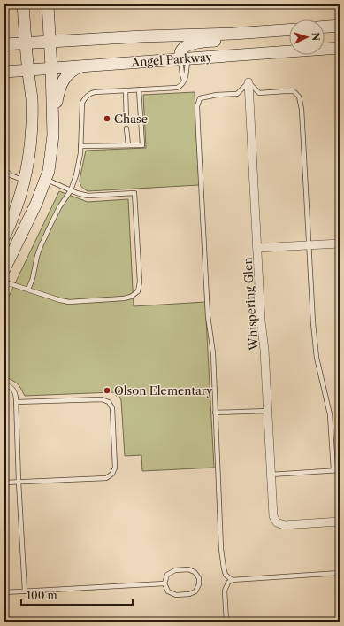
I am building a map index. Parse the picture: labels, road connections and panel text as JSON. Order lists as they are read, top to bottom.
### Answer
{
  "streets": {
    "main road": ["Angel Parkway"],
    "street": ["Whispering Glen"]
  },
  "places": ["Chase", "Olson Elementary"],
  "scale_bar": "100 m",
  "north": "right"
}
